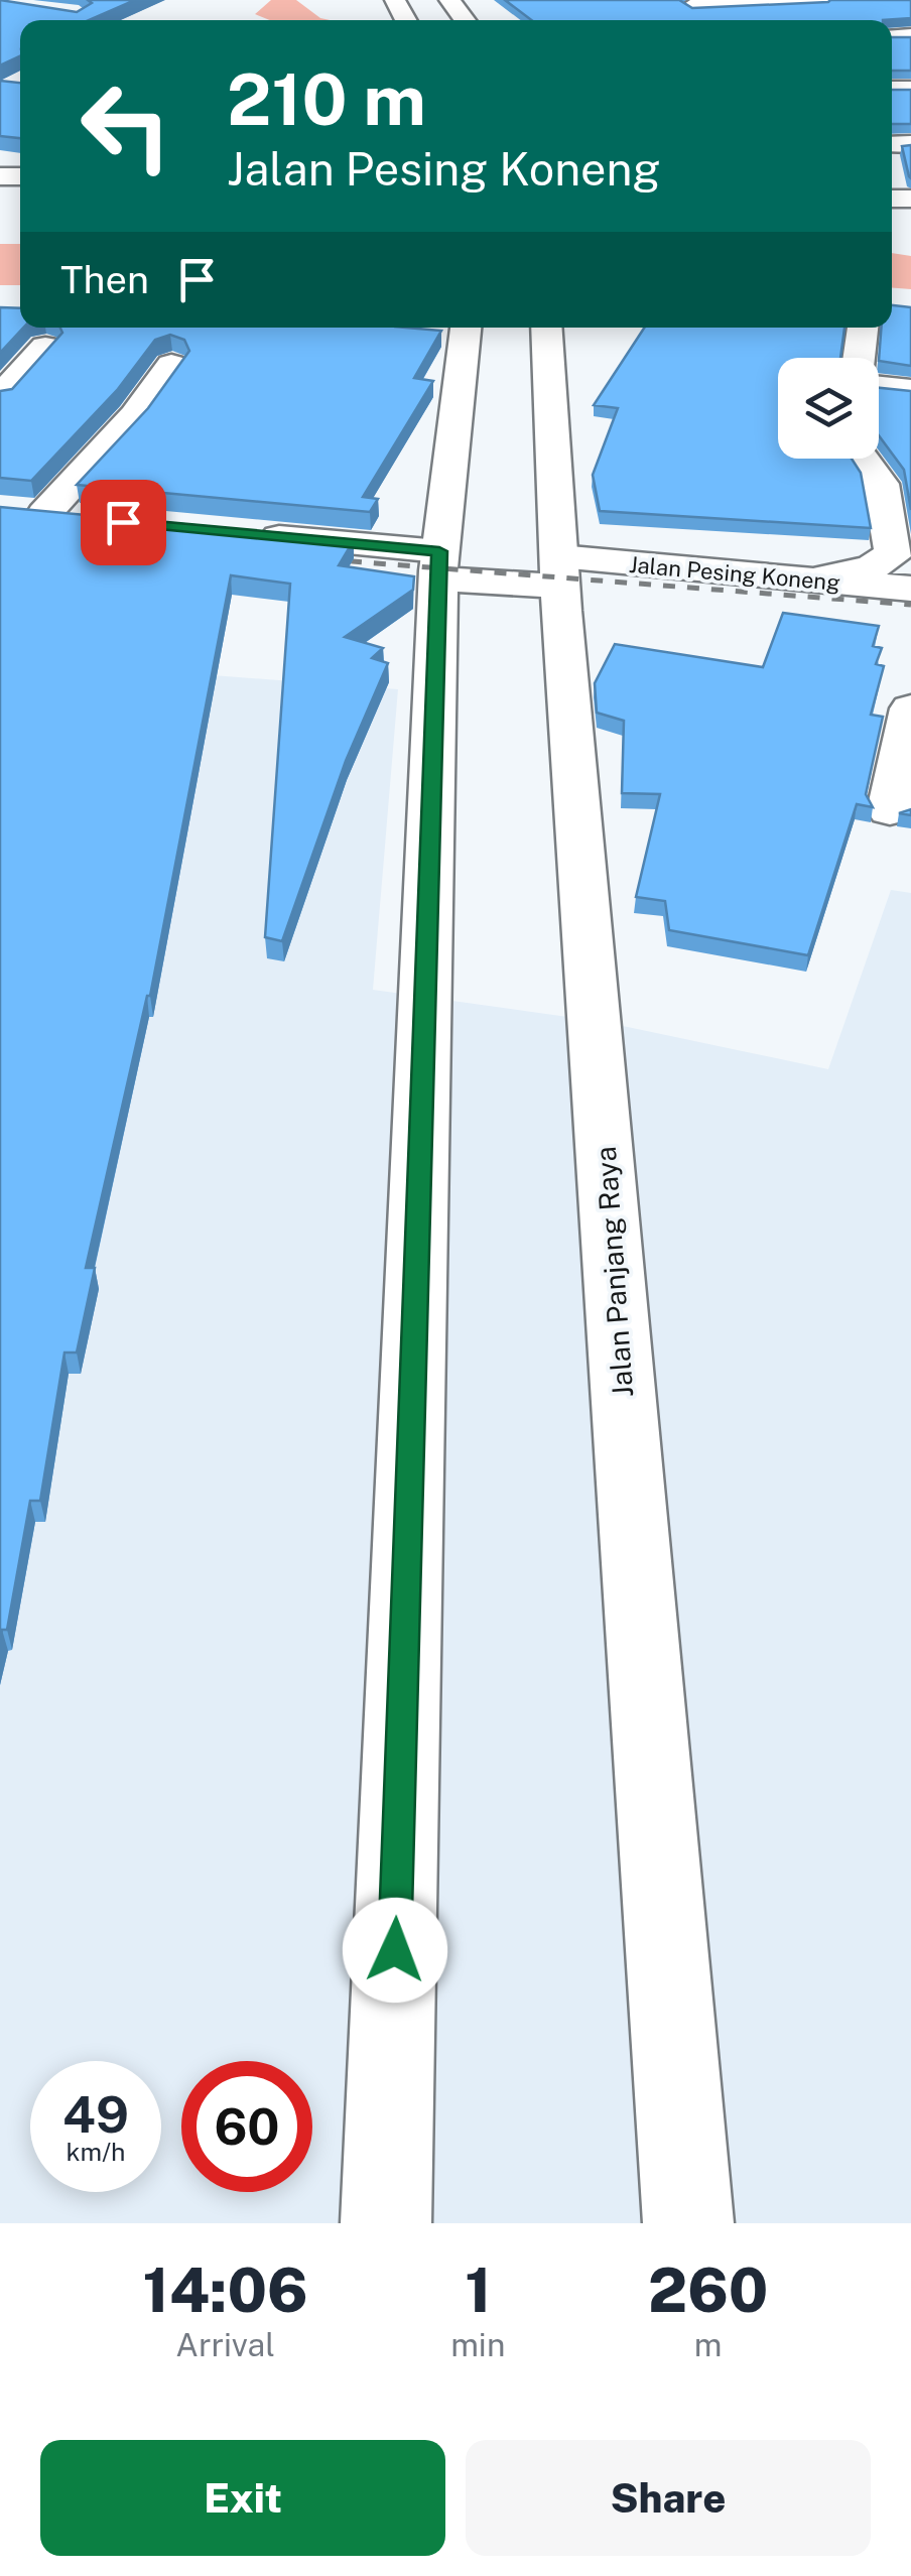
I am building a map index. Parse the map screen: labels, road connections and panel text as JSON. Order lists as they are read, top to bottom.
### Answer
{
  "streets": {
    "main road": ["Jalan Pesing Koneng", "Jalan Panjang Raya"]
  },
  "crossings": [
    ["Jalan Pesing Koneng", "Jalan Panjang Raya"]
  ],
  "page": {
    "turn": ["210 m", "Jalan Pesing Koneng"],
    "then": "Then",
    "speed": "49 km/h",
    "limit": "60",
    "eta": [
      "14:06",
      "Arrival",
      "1",
      "min",
      "260",
      "m"
    ],
    "buttons": ["Exit", "Share"]
  }
}
